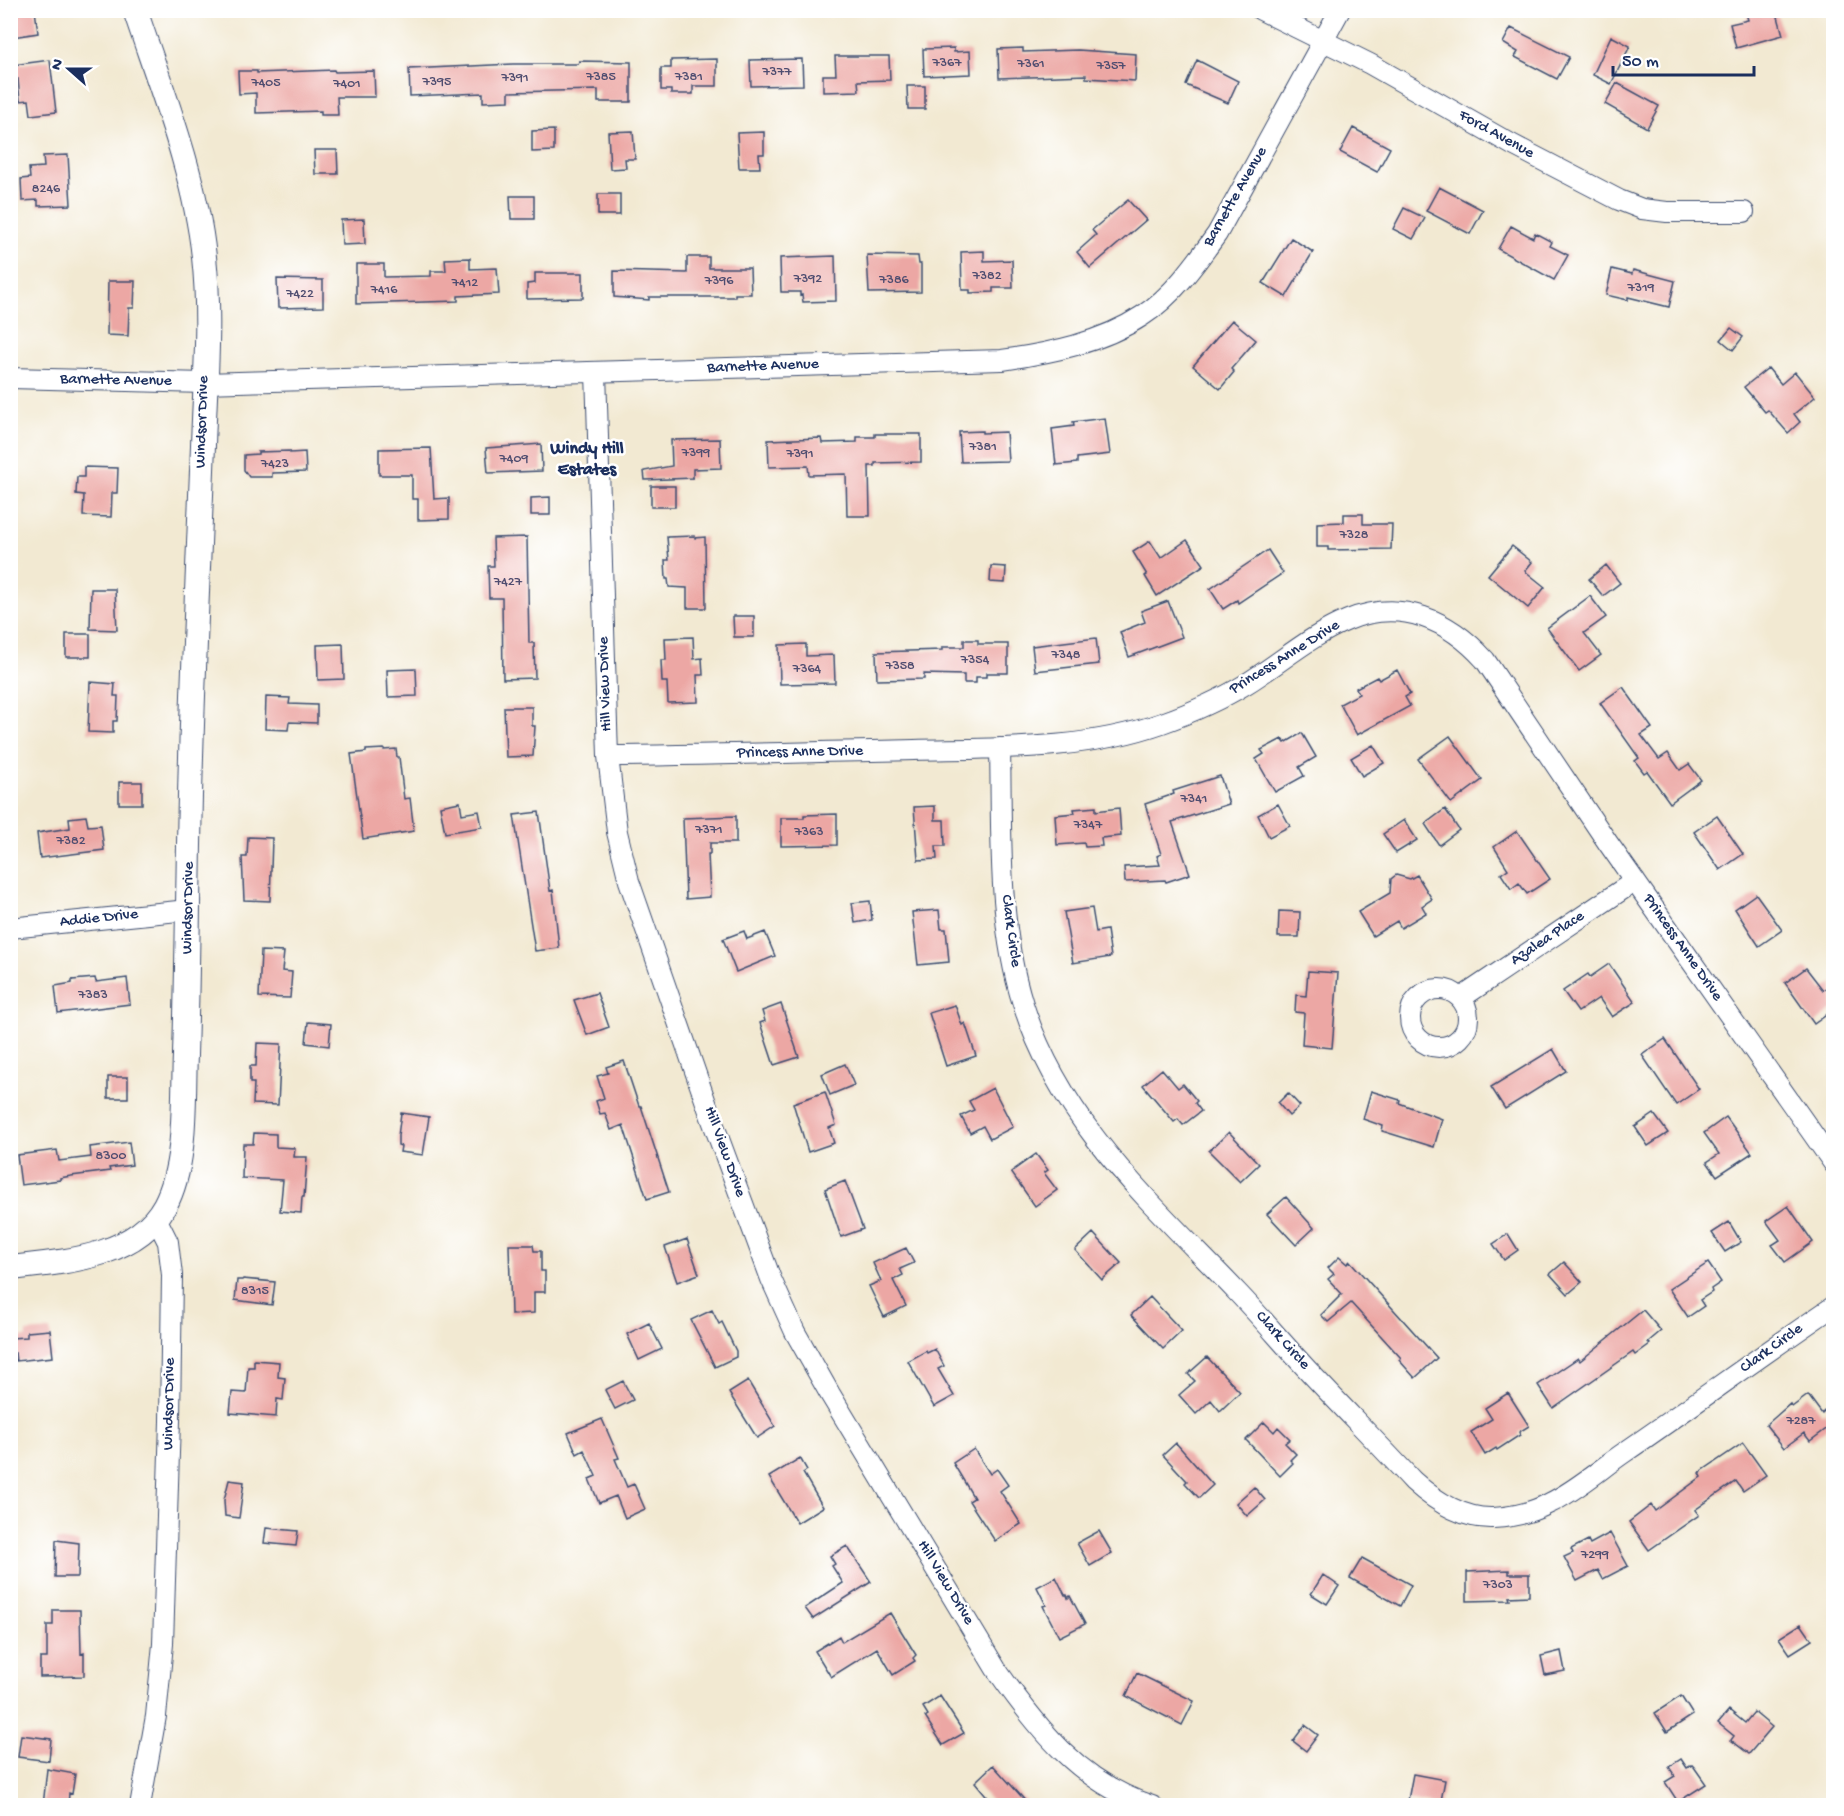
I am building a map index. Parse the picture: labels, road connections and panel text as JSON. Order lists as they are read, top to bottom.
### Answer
{
  "streets": {
    "street": [
      "Ford Avenue",
      "Barnette Avenue",
      "Windsor Drive",
      "Princess Anne Drive",
      "Hill View Drive",
      "Addie Drive",
      "Clark Circle",
      "Azalea Place"
    ]
  },
  "crossings": [
    ["Ford Avenue", "Barnette Avenue"],
    ["Barnette Avenue", "Windsor Drive"],
    ["Barnette Avenue", "Hill View Drive"],
    ["Windsor Drive", "Addie Drive"],
    ["Princess Anne Drive", "Hill View Drive"],
    ["Princess Anne Drive", "Clark Circle"],
    ["Princess Anne Drive", "Azalea Place"]
  ],
  "districts": ["Windy Hill Estates"],
  "house_numbers": [
    "7367",
    "7361",
    "7357",
    "7377",
    "7385",
    "7381",
    "7391",
    "7395",
    "7405",
    "7401",
    "8246",
    "7382",
    "7392",
    "7386",
    "7396",
    "7412",
    "7319",
    "7416",
    "7422",
    "7381",
    "7399",
    "7391",
    "7409",
    "7423",
    "7328",
    "7427",
    "7348",
    "7354",
    "7358",
    "7364",
    "7341",
    "7347",
    "7371",
    "7363",
    "7382",
    "7383",
    "8300",
    "8315",
    "7287",
    "7299",
    "7303"
  ],
  "scale_bar": "50 m",
  "north": "left"
}
